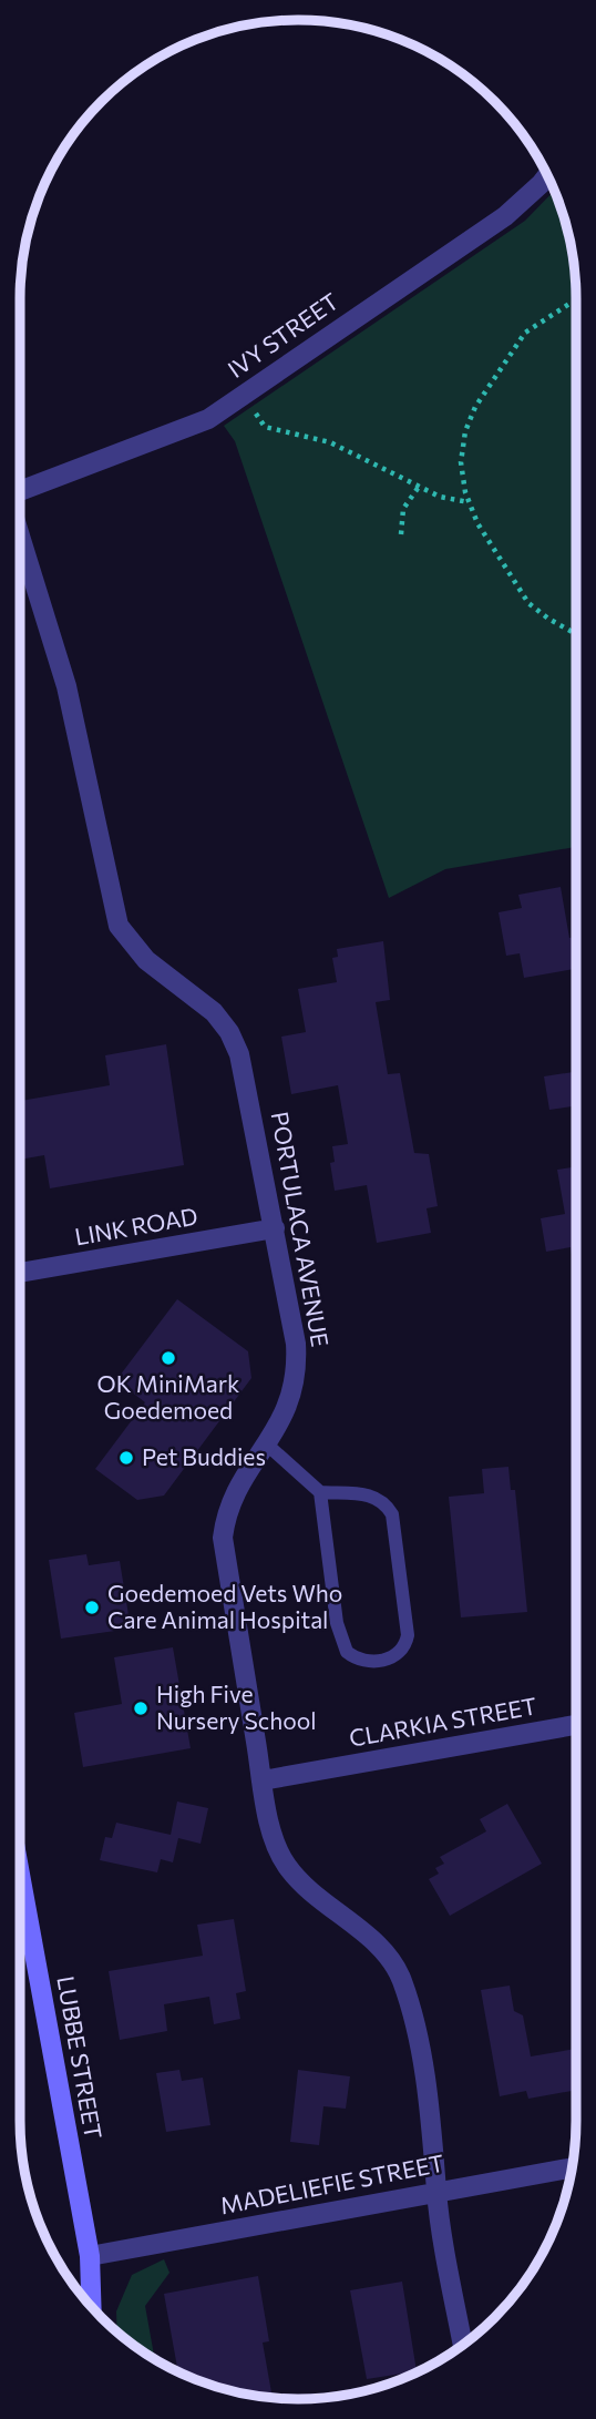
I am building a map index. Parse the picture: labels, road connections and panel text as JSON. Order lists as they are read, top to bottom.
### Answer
{
  "streets": {
    "main road": ["LUBBE STREET"],
    "street": [
      "IVY STREET",
      "LINK ROAD",
      "PORTULACA AVENUE",
      "CLARKIA STREET",
      "MADELIEFIE STREET"
    ]
  },
  "crossings": [
    ["LINK ROAD", "PORTULACA AVENUE"],
    ["PORTULACA AVENUE", "CLARKIA STREET"],
    ["PORTULACA AVENUE", "MADELIEFIE STREET"],
    ["LUBBE STREET", "MADELIEFIE STREET"]
  ],
  "places": [
    "OK MiniMark Goedemoed",
    "Pet Buddies",
    "Goedemoed Vets Who Care Animal Hospital",
    "High Five Nursery School"
  ]
}
